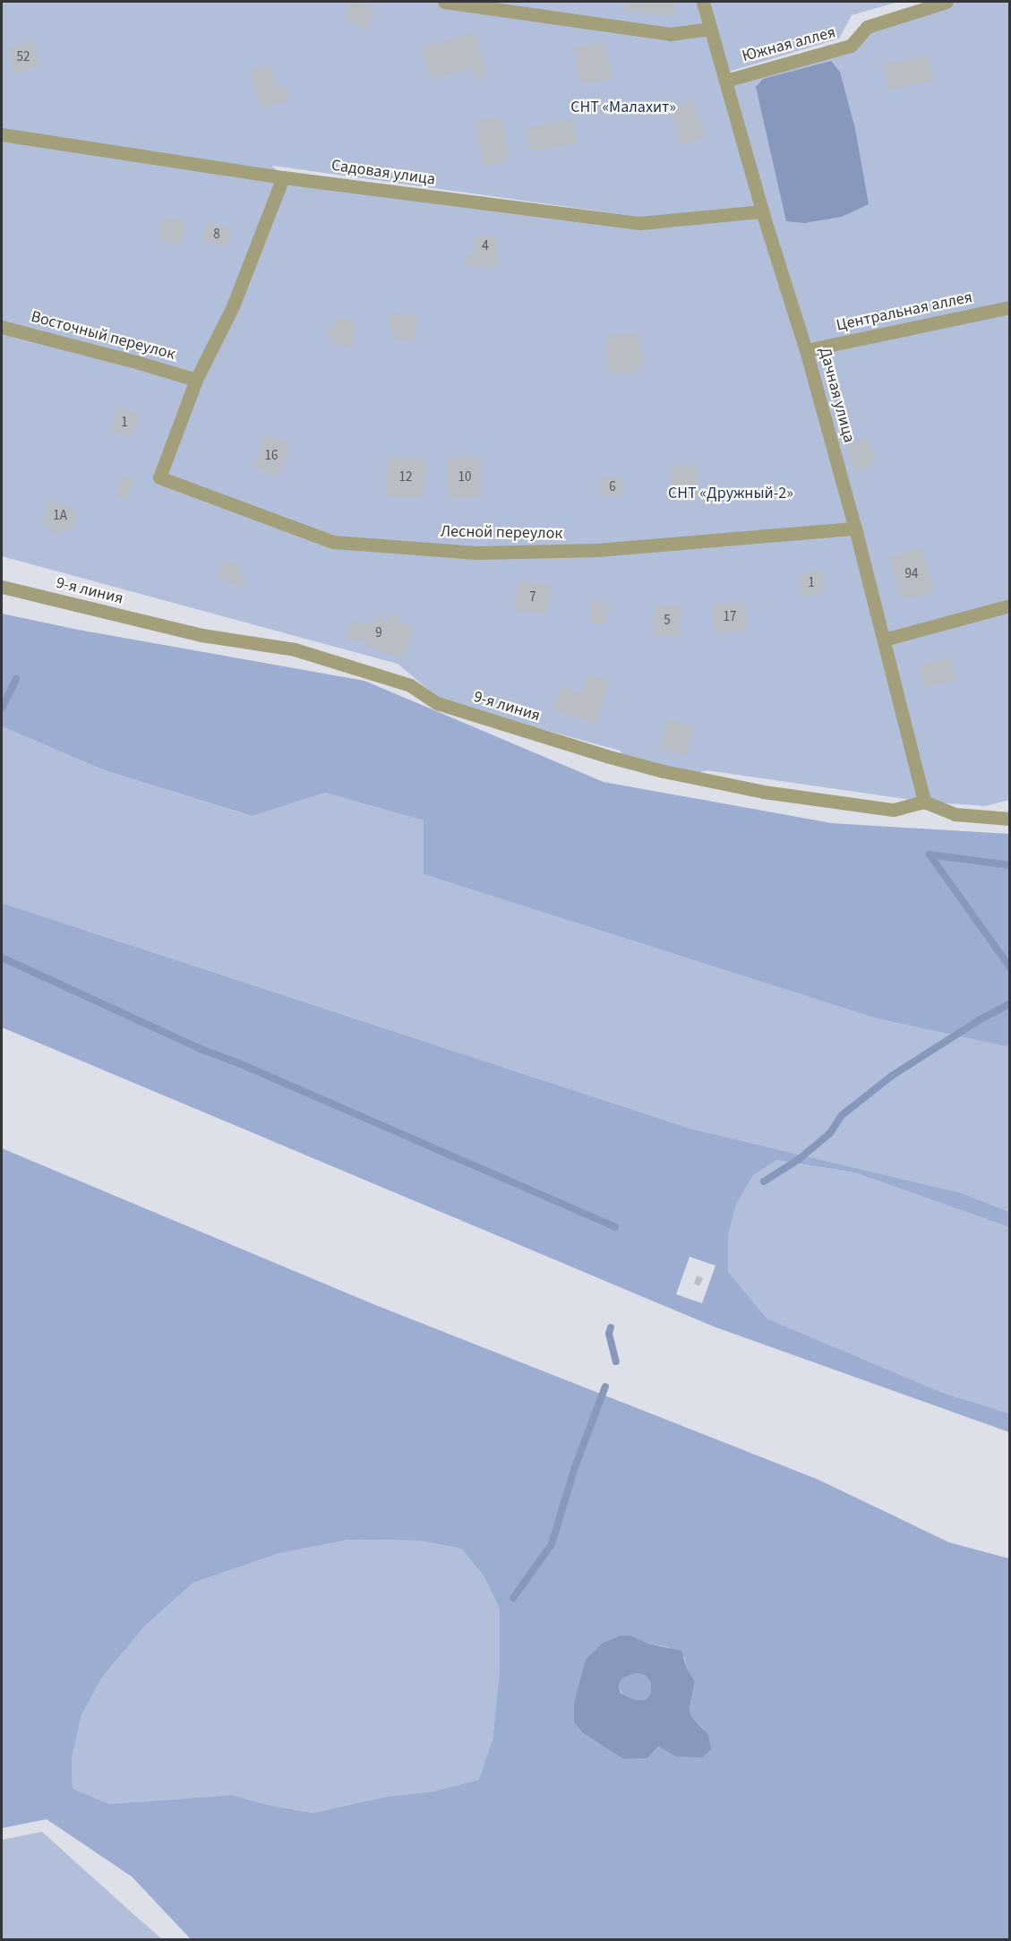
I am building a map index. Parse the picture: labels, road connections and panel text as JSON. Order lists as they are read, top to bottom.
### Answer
{
  "streets": {
    "street": [
      "Южная аллея",
      "Садовая улица",
      "Центральная аллея",
      "Восточный переулок",
      "Дачная улица",
      "Лесной переулок",
      "9-я линия"
    ]
  },
  "crossings": [
    ["Южная аллея", "Дачная улица"],
    ["Садовая улица", "Дачная улица"],
    ["Центральная аллея", "Дачная улица"],
    ["Восточный переулок", "Лесной переулок"],
    ["Дачная улица", "Лесной переулок"],
    ["Дачная улица", "9-я линия"]
  ],
  "parks": ["СНТ «Малахит»", "СНТ «Дружный-2»"],
  "house_numbers": [
    "52",
    "8",
    "4",
    "1",
    "16",
    "12",
    "10",
    "6",
    "1А",
    "94",
    "1",
    "7",
    "17",
    "5",
    "9"
  ]
}
